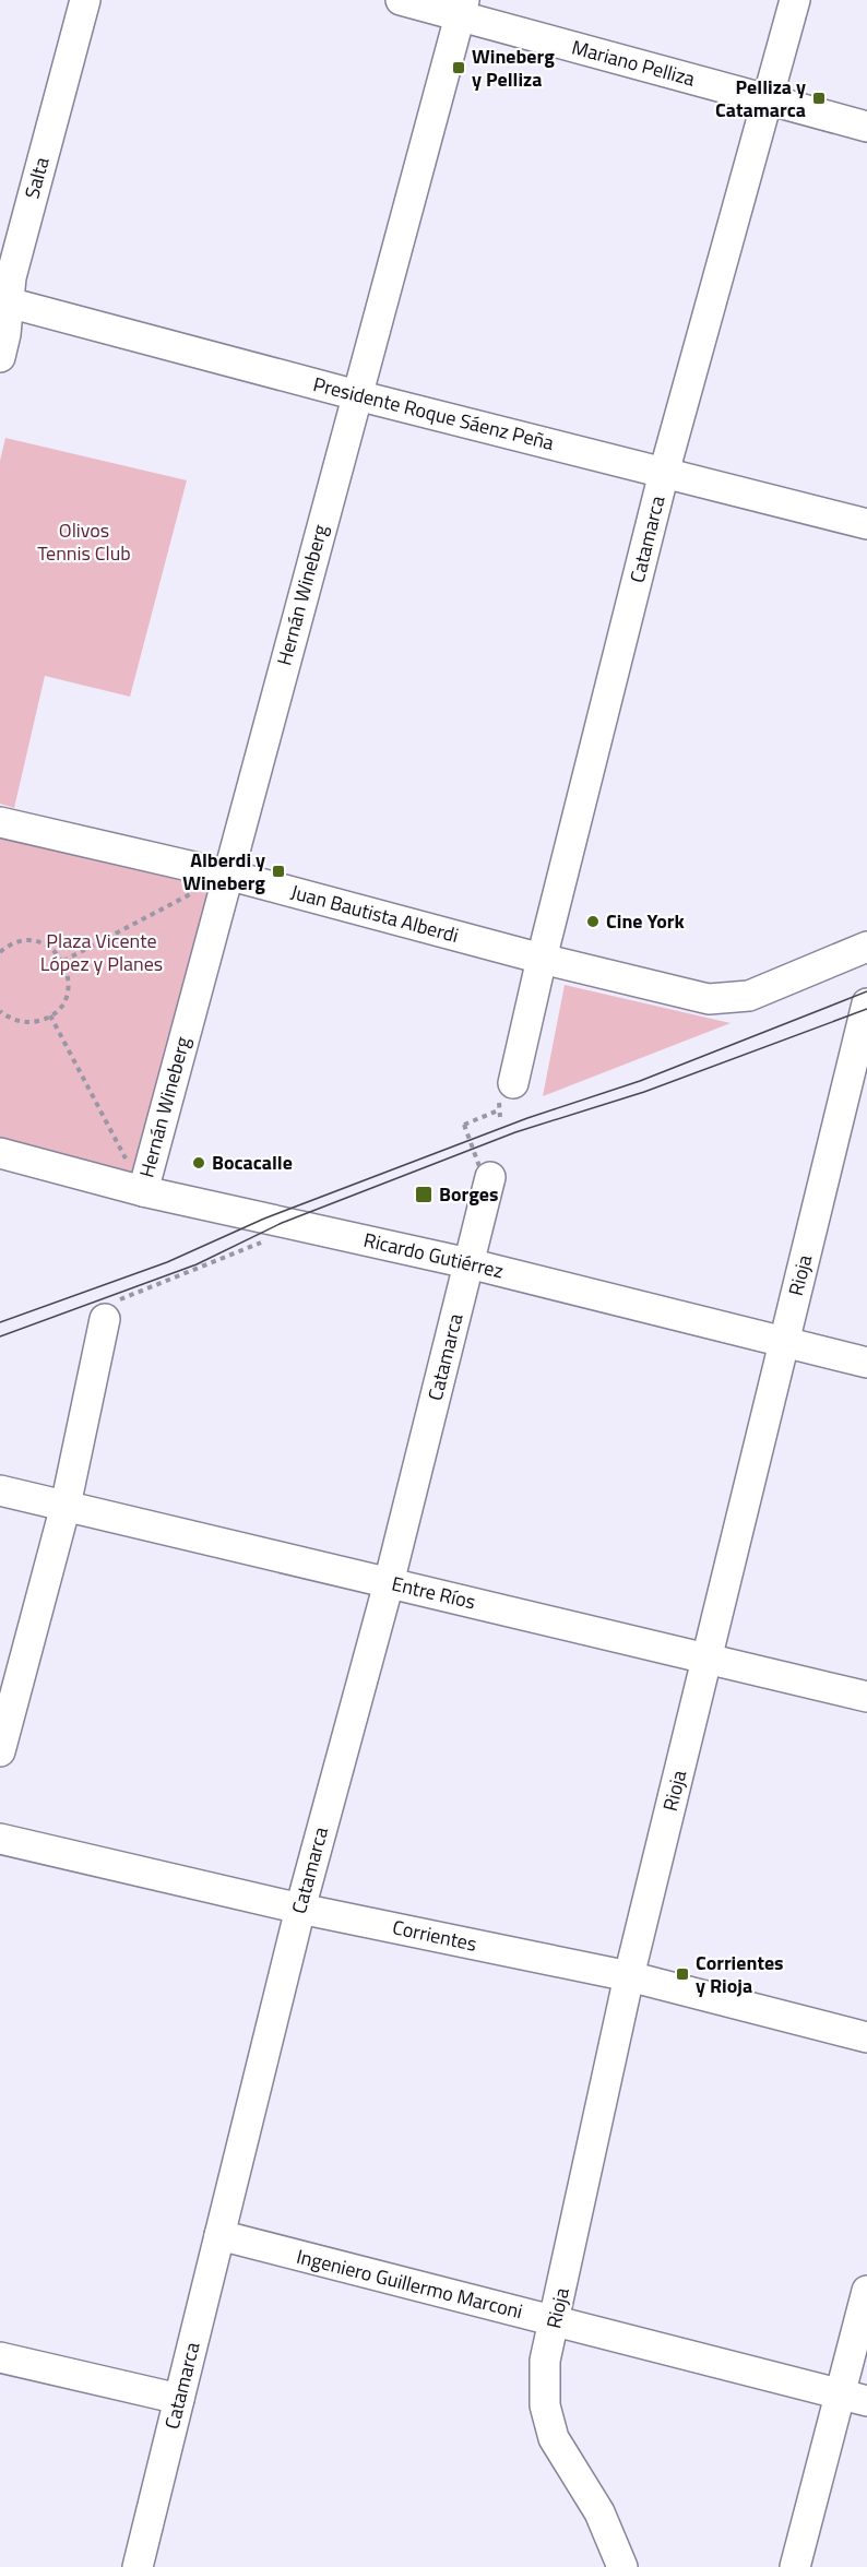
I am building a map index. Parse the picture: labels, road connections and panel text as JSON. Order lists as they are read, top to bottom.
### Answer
{
  "streets": {
    "street": [
      "Mariano Pelliza",
      "Salta",
      "Presidente Roque Sáenz Peña",
      "Catamarca",
      "Hernán Wineberg",
      "Juan Bautista Alberdi",
      "Ricardo Gutiérrez",
      "Rioja",
      "Entre Ríos",
      "Corrientes",
      "Ingeniero Guillermo Marconi"
    ]
  },
  "crossings": [
    ["Mariano Pelliza", "Catamarca"],
    ["Mariano Pelliza", "Hernán Wineberg"],
    ["Salta", "Presidente Roque Sáenz Peña"],
    ["Presidente Roque Sáenz Peña", "Catamarca"],
    ["Presidente Roque Sáenz Peña", "Hernán Wineberg"],
    ["Catamarca", "Juan Bautista Alberdi"],
    ["Catamarca", "Ricardo Gutiérrez"],
    ["Catamarca", "Entre Ríos"],
    ["Catamarca", "Corrientes"],
    ["Catamarca", "Ingeniero Guillermo Marconi"],
    ["Hernán Wineberg", "Juan Bautista Alberdi"],
    ["Hernán Wineberg", "Ricardo Gutiérrez"],
    ["Ricardo Gutiérrez", "Rioja"],
    ["Rioja", "Entre Ríos"],
    ["Rioja", "Corrientes"],
    ["Rioja", "Ingeniero Guillermo Marconi"]
  ],
  "parks": ["Olivos Tennis Club", "Plaza Vicente López y Planes"],
  "places": {
    "transit": [
      "Wineberg y Pelliza",
      "Pelliza y Catamarca",
      "Alberdi y Wineberg",
      "Borges",
      "Corrientes y Rioja"
    ],
    "other": ["Cine York", "Bocacalle"]
  }
}
